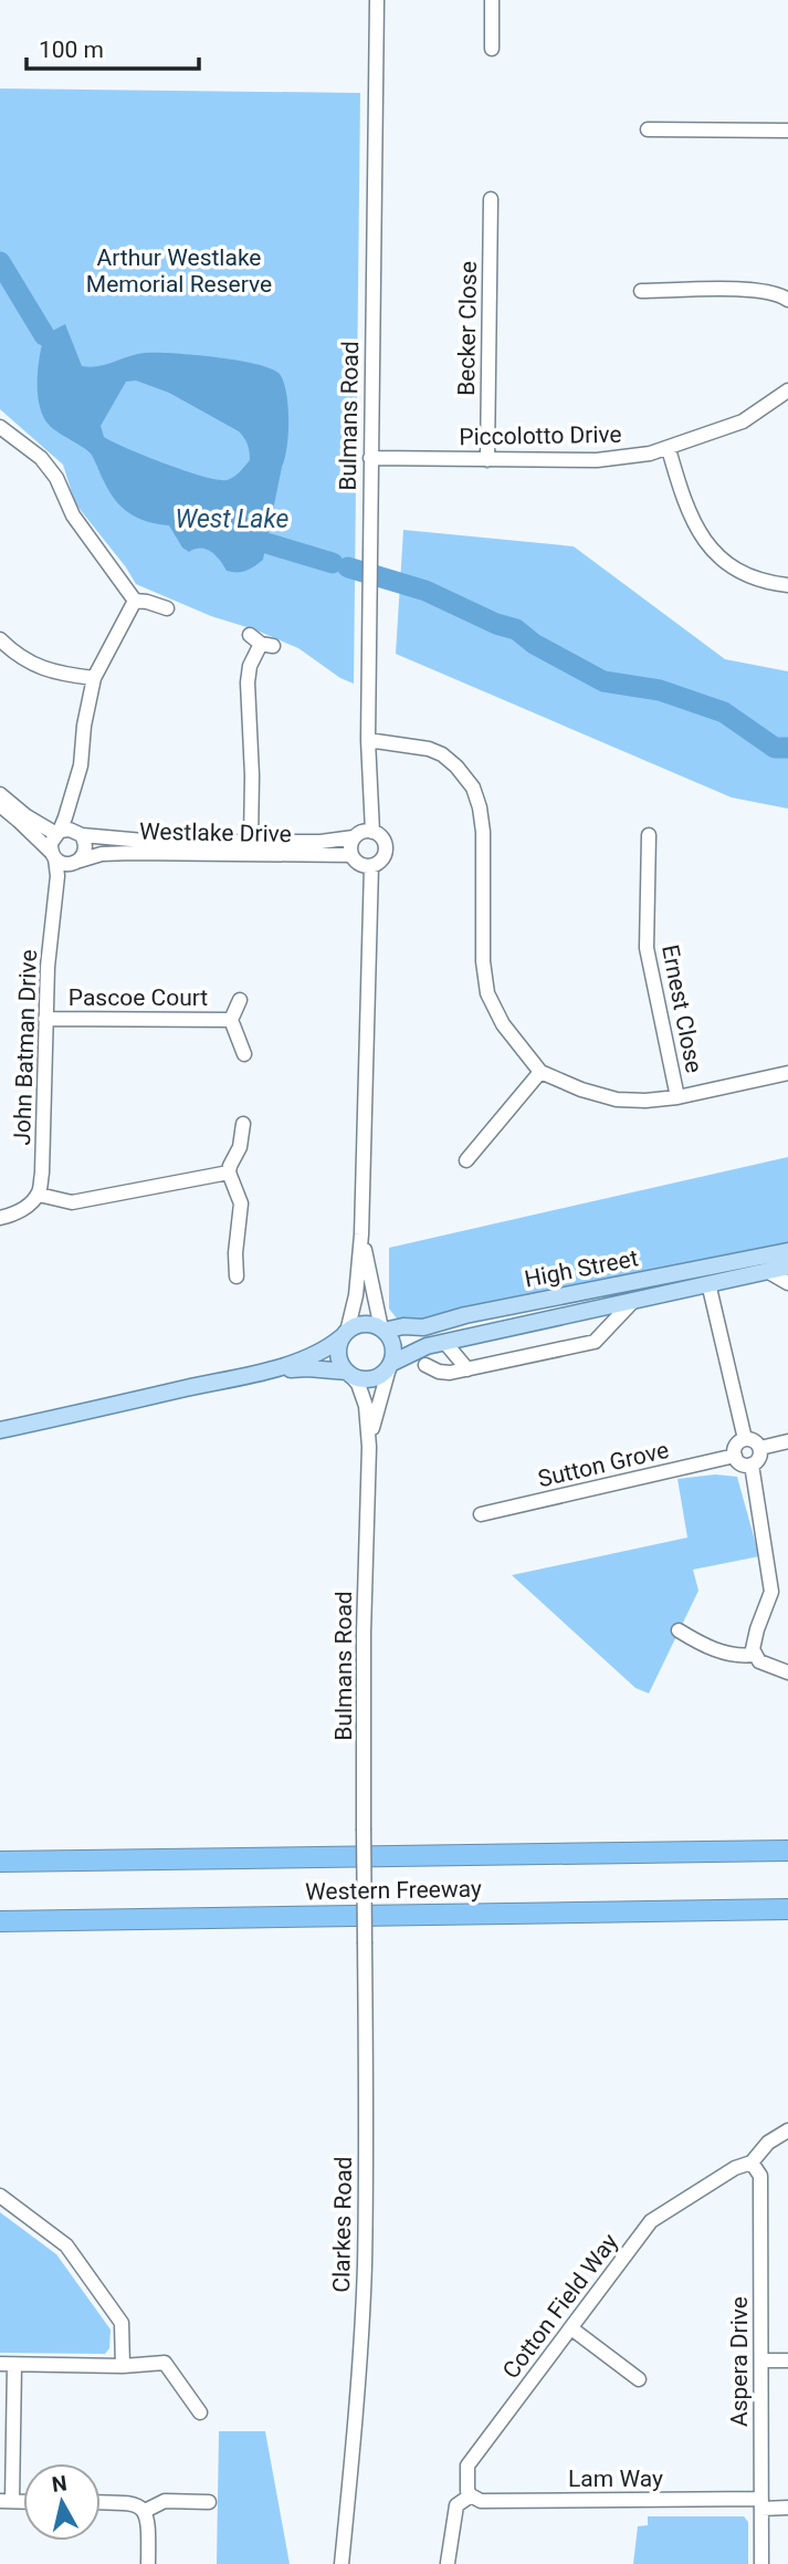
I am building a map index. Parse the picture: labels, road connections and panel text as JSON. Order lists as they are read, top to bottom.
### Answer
{
  "streets": {
    "highway": ["Western Freeway"],
    "main road": ["High Street"],
    "street": [
      "Becker Close",
      "Bulmans Road",
      "Piccolotto Drive",
      "Westlake Drive",
      "Pascoe Court",
      "Ernest Close",
      "John Batman Drive",
      "Sutton Grove",
      "Clarkes Road",
      "Cotton Field Way",
      "Aspera Drive",
      "Lam Way"
    ]
  },
  "crossings": [
    ["Becker Close", "Piccolotto Drive"],
    ["Bulmans Road", "Piccolotto Drive"],
    ["Bulmans Road", "Westlake Drive"],
    ["Bulmans Road", "High Street"],
    ["Bulmans Road", "Clarkes Road"],
    ["Westlake Drive", "John Batman Drive"],
    ["Pascoe Court", "John Batman Drive"],
    ["Cotton Field Way", "Aspera Drive"],
    ["Cotton Field Way", "Lam Way"],
    ["Aspera Drive", "Lam Way"]
  ],
  "water": ["West Lake"],
  "parks": ["Arthur Westlake Memorial Reserve"],
  "scale_bar": "100 m",
  "north": "top"
}
